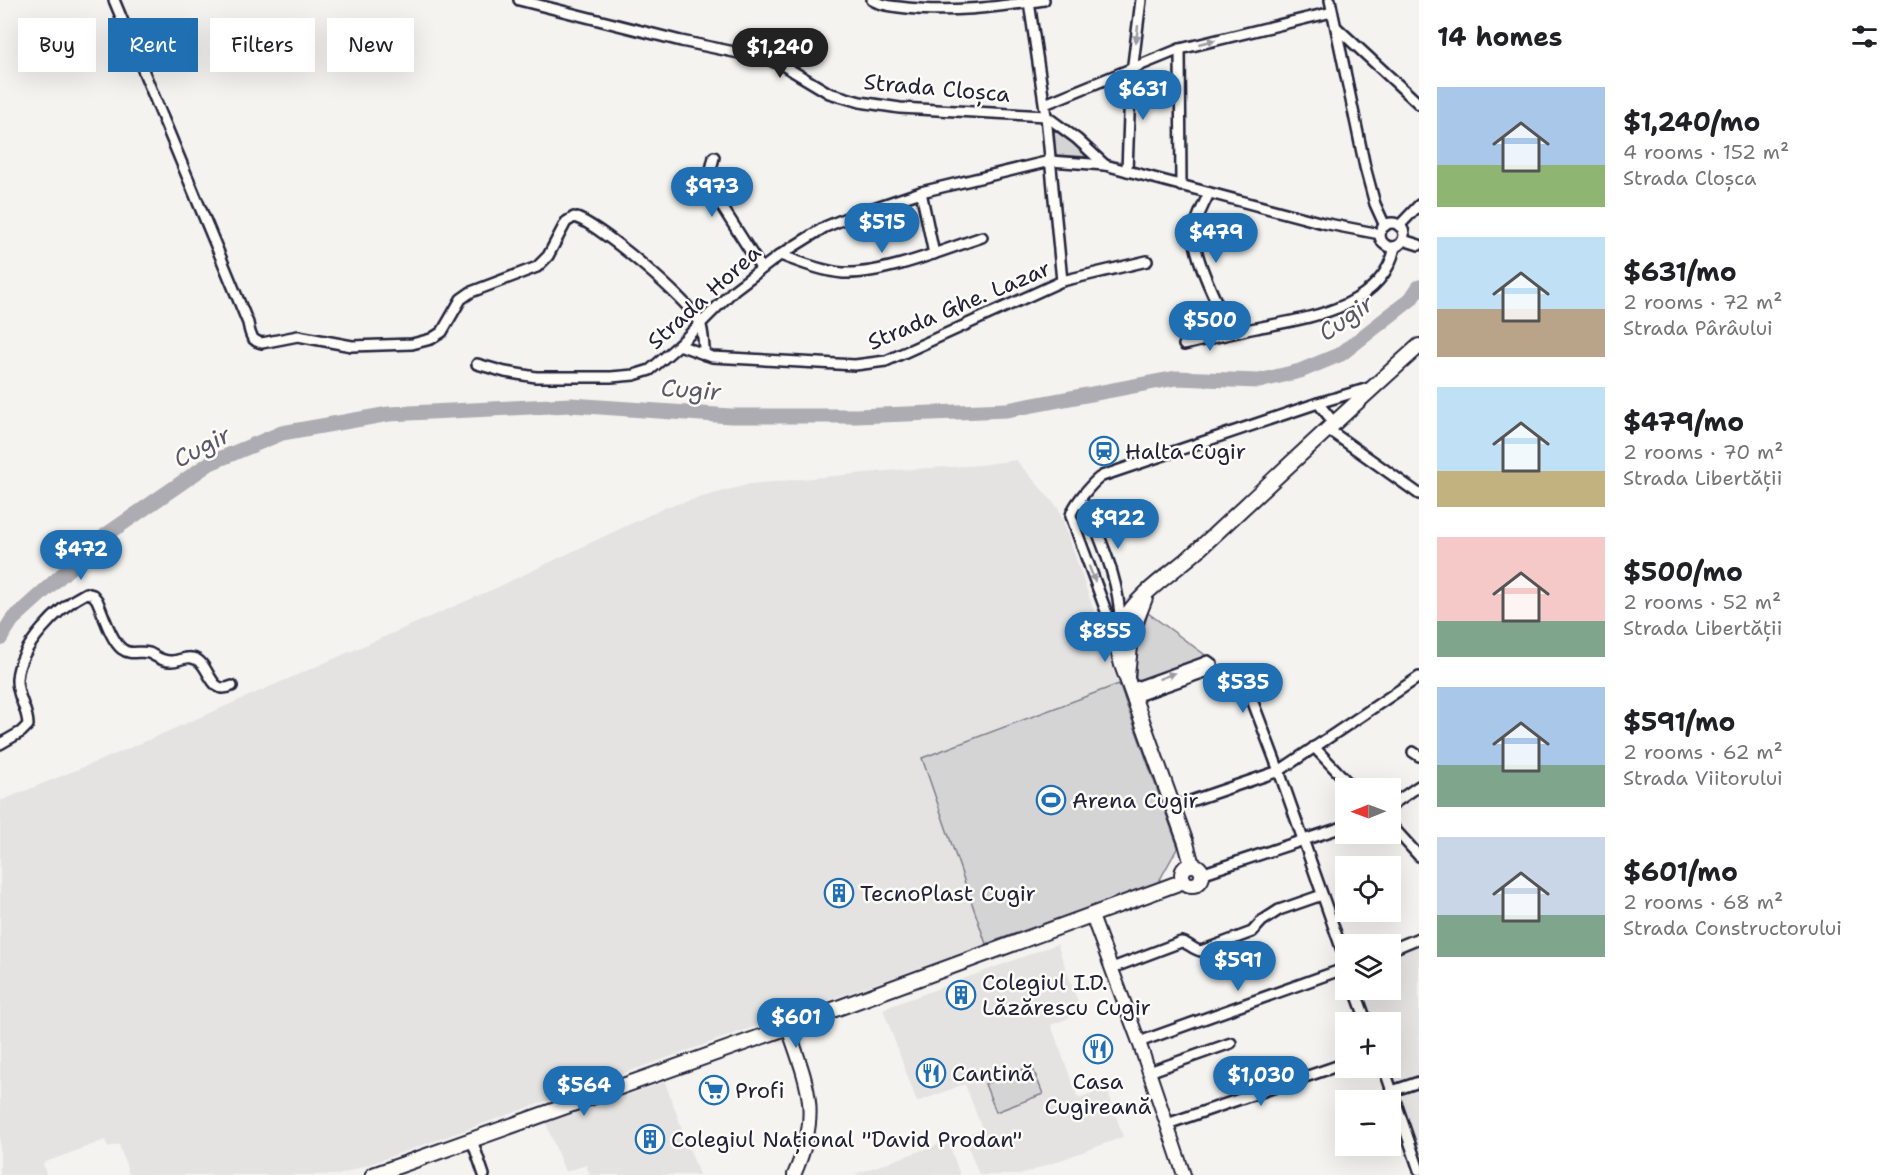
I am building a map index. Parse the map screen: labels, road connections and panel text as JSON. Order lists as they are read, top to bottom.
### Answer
{
  "streets": {
    "street": ["Strada Cloșca", "Strada Horea", "Strada Ghe. Lazar"]
  },
  "crossings": [
    ["Strada Horea", "Strada Ghe. Lazar"]
  ],
  "water": ["Cugir"],
  "places": {
    "station": ["Halta Cugir"],
    "sports": ["Arena Cugir"],
    "building": ["TecnoPlast Cugir", "Colegiul I.D. Lăzărescu Cugir", "Colegiul Național \"David Prodan\""],
    "restaurant": ["Casa Cugireană", "Cantină"],
    "supermarket": ["Profi"]
  },
  "north": "left",
  "page": {
    "heading": "14 homes",
    "chip": [
      "Buy",
      "Rent",
      "Filters",
      "New"
    ],
    "price": [
      "$1,240",
      "$631",
      "$973",
      "$515",
      "$479",
      "$500",
      "$922",
      "$472",
      "$855",
      "$535",
      "$591",
      "$601",
      "$1,030",
      "$564"
    ],
    "list": [
      {
        "name": "$1,240/mo",
        "note": "4 rooms · 152 m² · Strada Cloșca"
      },
      {
        "name": "$631/mo",
        "note": "2 rooms · 72 m² · Strada Pârâului"
      },
      {
        "name": "$479/mo",
        "note": "2 rooms · 70 m² · Strada Libertății"
      },
      {
        "name": "$500/mo",
        "note": "2 rooms · 52 m² · Strada Libertății"
      },
      {
        "name": "$591/mo",
        "note": "2 rooms · 62 m² · Strada Viitorului"
      },
      {
        "name": "$601/mo",
        "note": "2 rooms · 68 m² · Strada Constructorului"
      }
    ],
    "map_buttons": ["+", "−"]
  }
}
